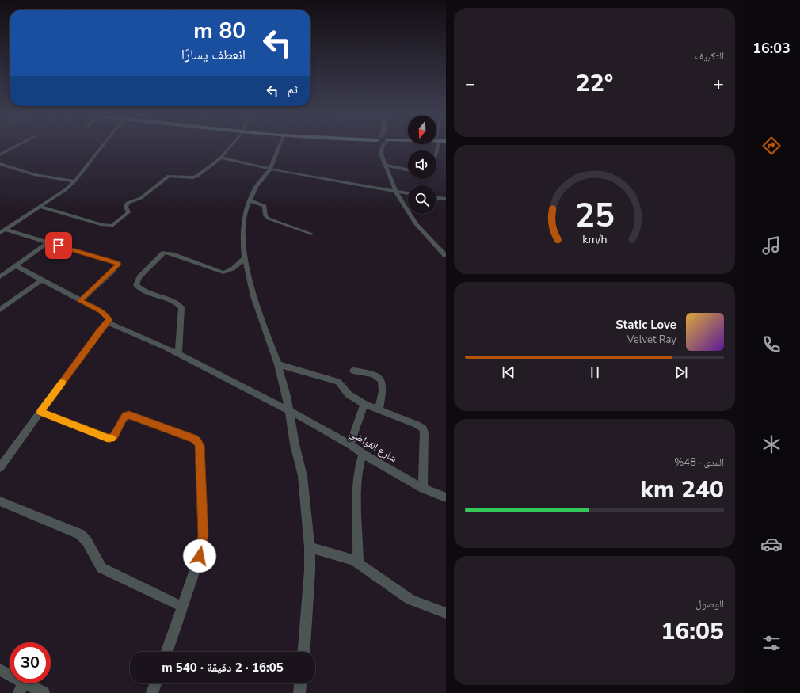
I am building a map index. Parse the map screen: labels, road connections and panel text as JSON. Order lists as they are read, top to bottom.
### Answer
{
  "streets": {
    "street": ["شارع القواضي"]
  },
  "north": "bottom",
  "page": {
    "tabs": "16:03",
    "tile": [
      "التكييف",
      ["المدى · 48%", "240 km"],
      ["الوصول", "16:05"]
    ],
    "turn": ["80 m", "انعطف يسارًا"],
    "heat": ["−", "22°", "+"],
    "then": "ثم",
    "song": ["Static Love", "Velvet Ray"],
    "limit": "30",
    "trip": "16:05 · 2 دقيقة · 540 m",
    "gauge": ["25", "km/h"]
  }
}
